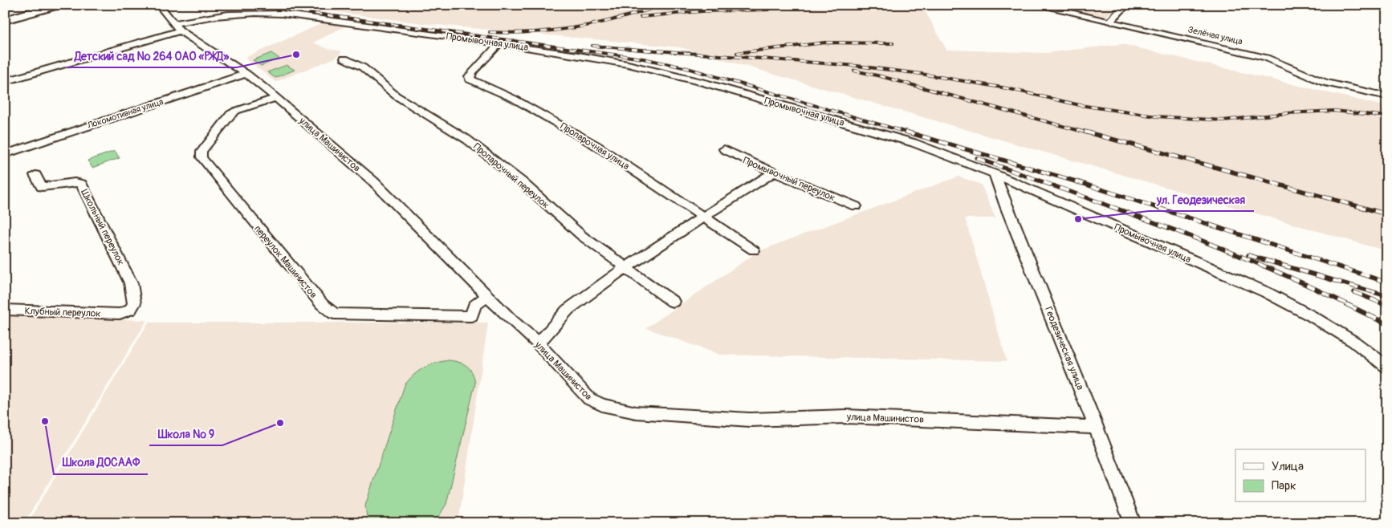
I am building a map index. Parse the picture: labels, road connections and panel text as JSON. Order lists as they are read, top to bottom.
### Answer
{
  "streets": {
    "street": [
      "Зелёная улица",
      "Промывочная улица",
      "Локомотивная улица",
      "улица Машинистов",
      "Пропарочная улица",
      "Пропарочный переулок",
      "Промывочный переулок",
      "Школьный переулок",
      "переулок Машинистов",
      "Клубный переулок",
      "Геодезическая улица"
    ]
  },
  "crossings": [
    ["Промывочная улица", "улица Машинистов"],
    ["Промывочная улица", "Пропарочная улица"],
    ["Промывочная улица", "Геодезическая улица"],
    ["Локомотивная улица", "улица Машинистов"],
    ["улица Машинистов", "переулок Машинистов"],
    ["улица Машинистов", "Геодезическая улица"],
    ["Школьный переулок", "Клубный переулок"]
  ],
  "places": [
    "Детский сад № 264 ОАО «РЖД»",
    "ул. Геодезическая",
    "Школа ДОСААФ",
    "Школа № 9"
  ],
  "legend": ["Улица", "Парк"]
}
